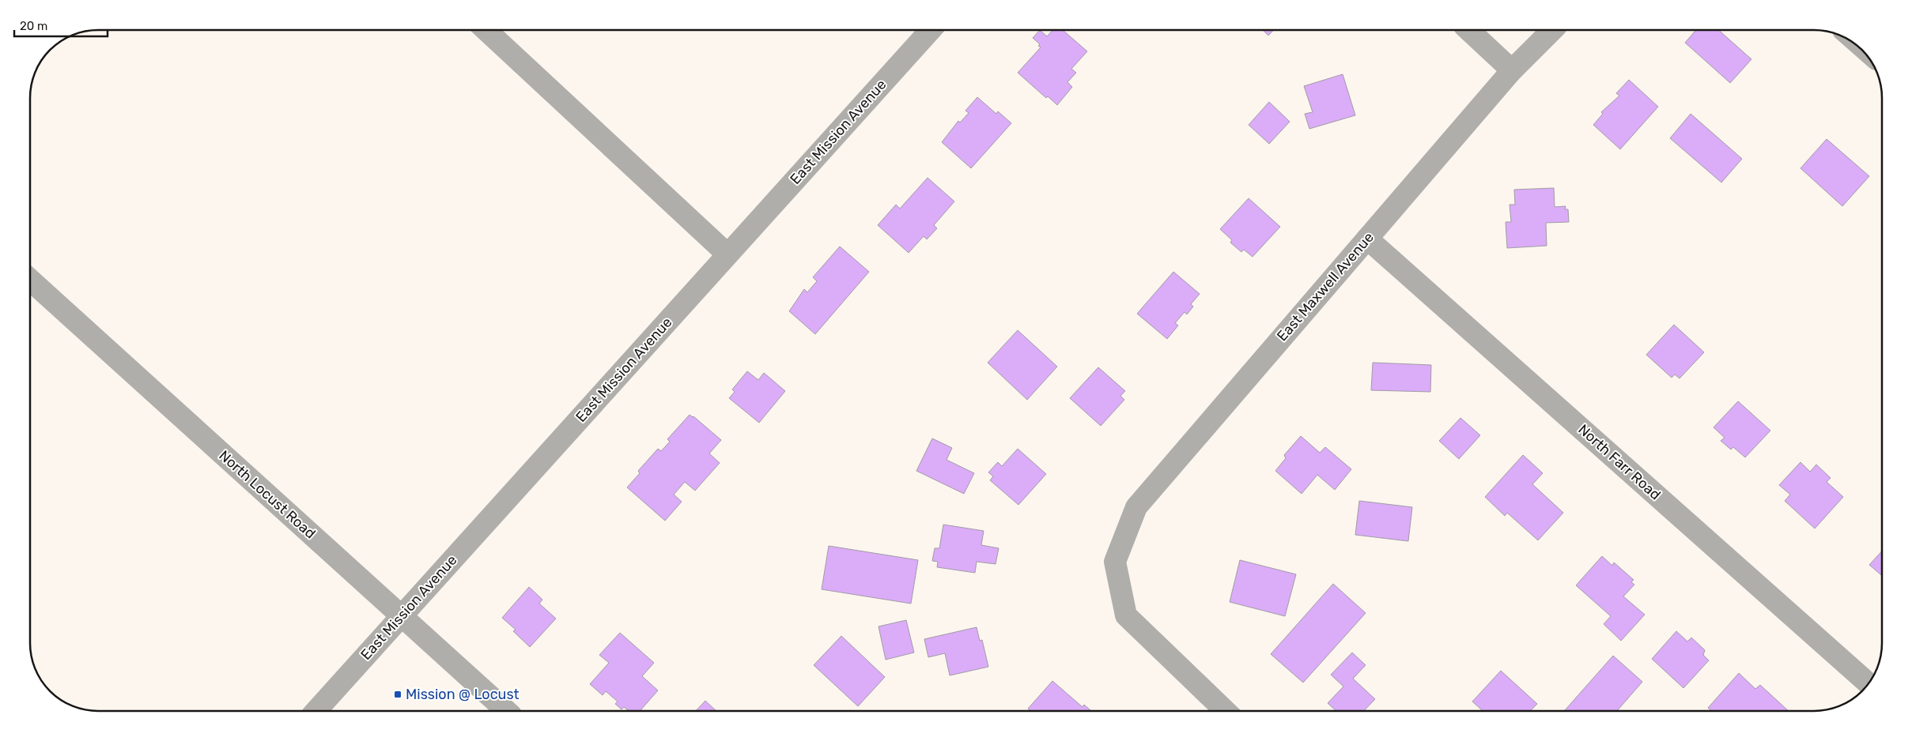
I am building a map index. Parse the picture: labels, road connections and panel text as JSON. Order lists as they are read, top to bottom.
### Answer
{
  "streets": {
    "street": [
      "East Mission Avenue",
      "East Maxwell Avenue",
      "North Farr Road",
      "North Locust Road"
    ]
  },
  "crossings": [
    ["East Mission Avenue", "North Locust Road"],
    ["East Maxwell Avenue", "North Farr Road"]
  ],
  "places": {
    "transit": ["Mission @ Locust"]
  },
  "scale_bar": "20 m"
}
